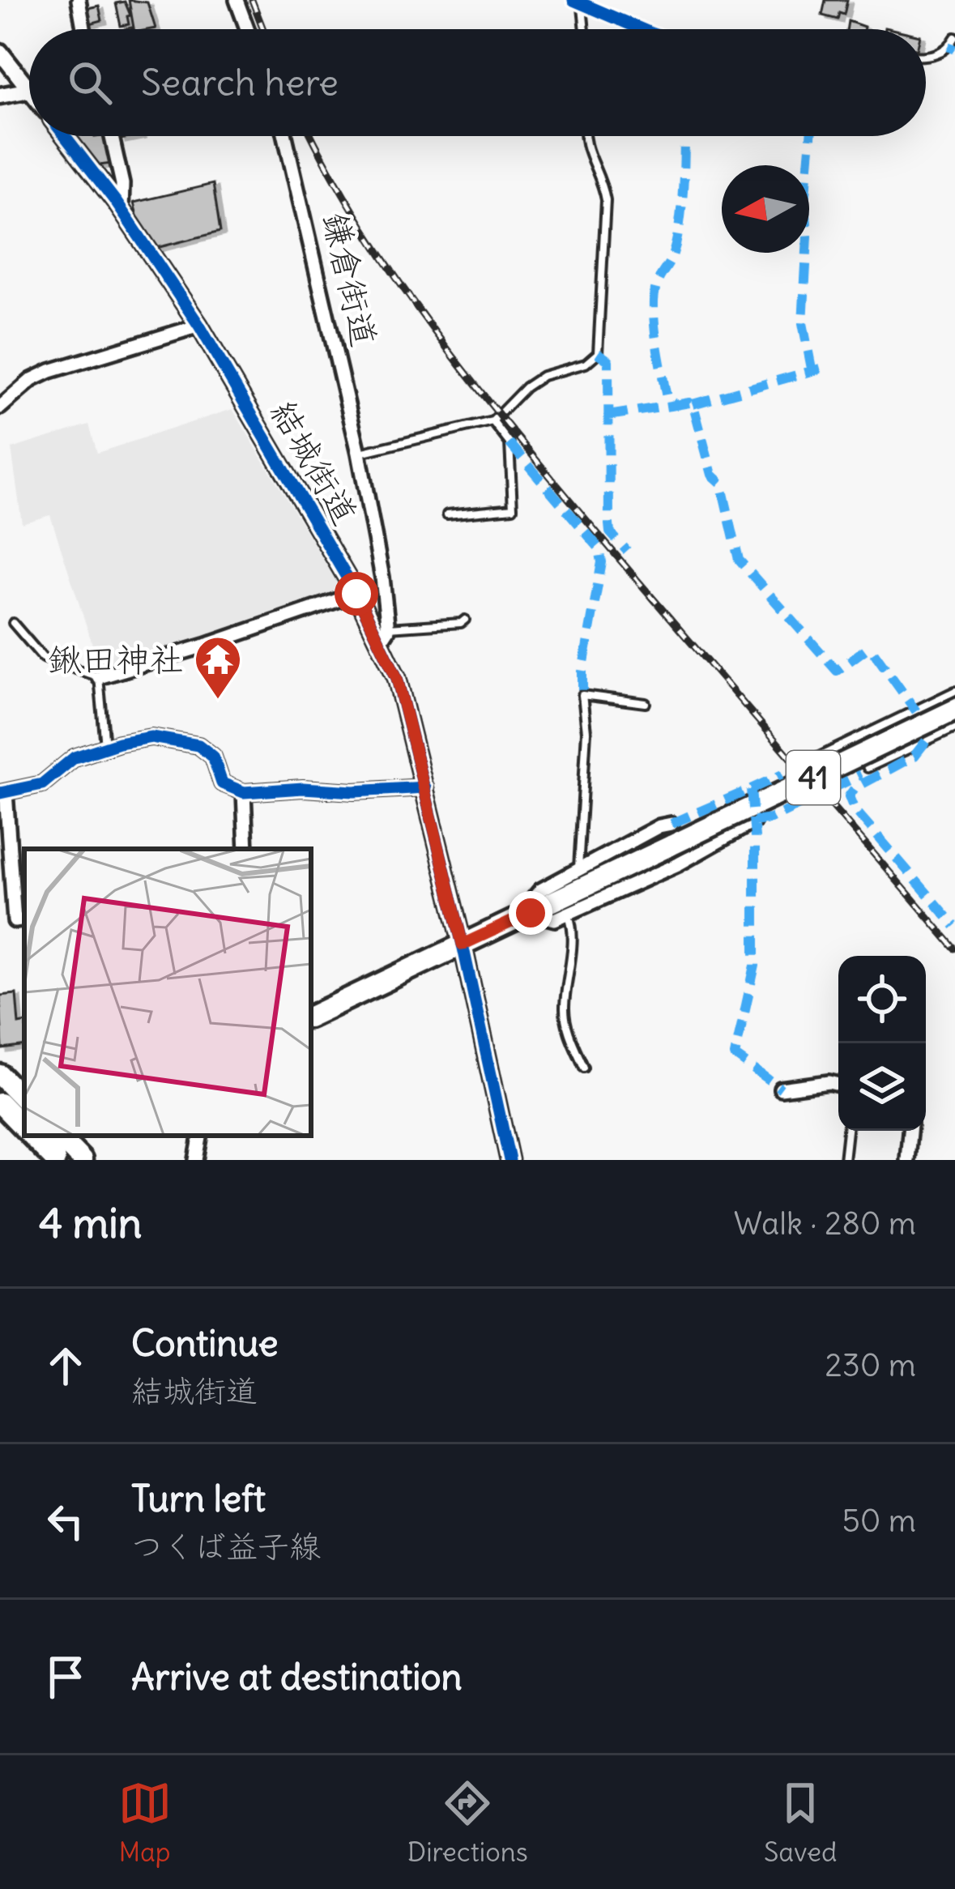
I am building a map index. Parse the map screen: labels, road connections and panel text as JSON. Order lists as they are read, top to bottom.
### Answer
{
  "streets": {
    "main road": ["41"],
    "street": ["鎌倉街道", "結城街道"]
  },
  "crossings": [
    ["鎌倉街道", "結城街道"],
    ["結城街道", "41"]
  ],
  "places": {
    "temple": ["鍬田神社"]
  },
  "north": "left",
  "page": {
    "search": "Search here",
    "heading": ["4 min", "Walk · 280 m"],
    "list": [
      ["Continue", "結城街道", "230 m"],
      ["Turn left", "つくば益子線", "50 m"],
      "Arrive at destination"
    ],
    "nav": ["Map", "Directions", "Saved"]
  }
}
